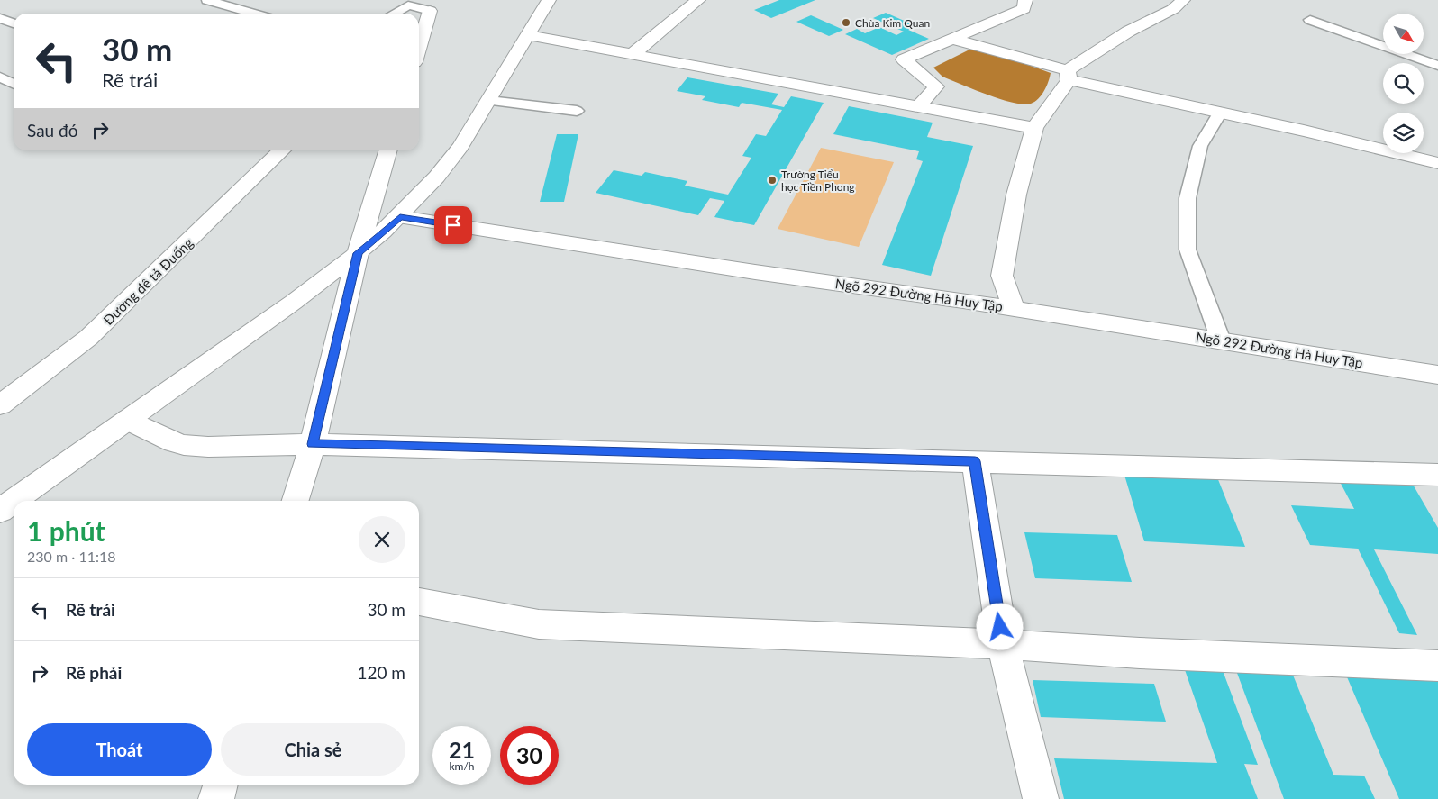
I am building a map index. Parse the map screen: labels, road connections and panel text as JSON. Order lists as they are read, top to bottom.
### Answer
{
  "streets": {
    "street": ["Đường đê tả Đuống", "Ngõ 292 Đường Hà Huy Tập"]
  },
  "places": ["Chùa Kim Quan", "Trường Tiểu học Tiền Phong"],
  "north": "bottom right",
  "page": {
    "turn": ["30 m", "Rẽ trái"],
    "then": "Sau đó",
    "heading": ["1 phút", "230 m · 11:18"],
    "list": [
      {
        "name": "Rẽ trái",
        "value": "30 m"
      },
      {
        "name": "Rẽ phải",
        "value": "120 m"
      }
    ],
    "buttons": ["Thoát", "Chia sẻ"],
    "speed": "21 km/h",
    "limit": "30"
  }
}
